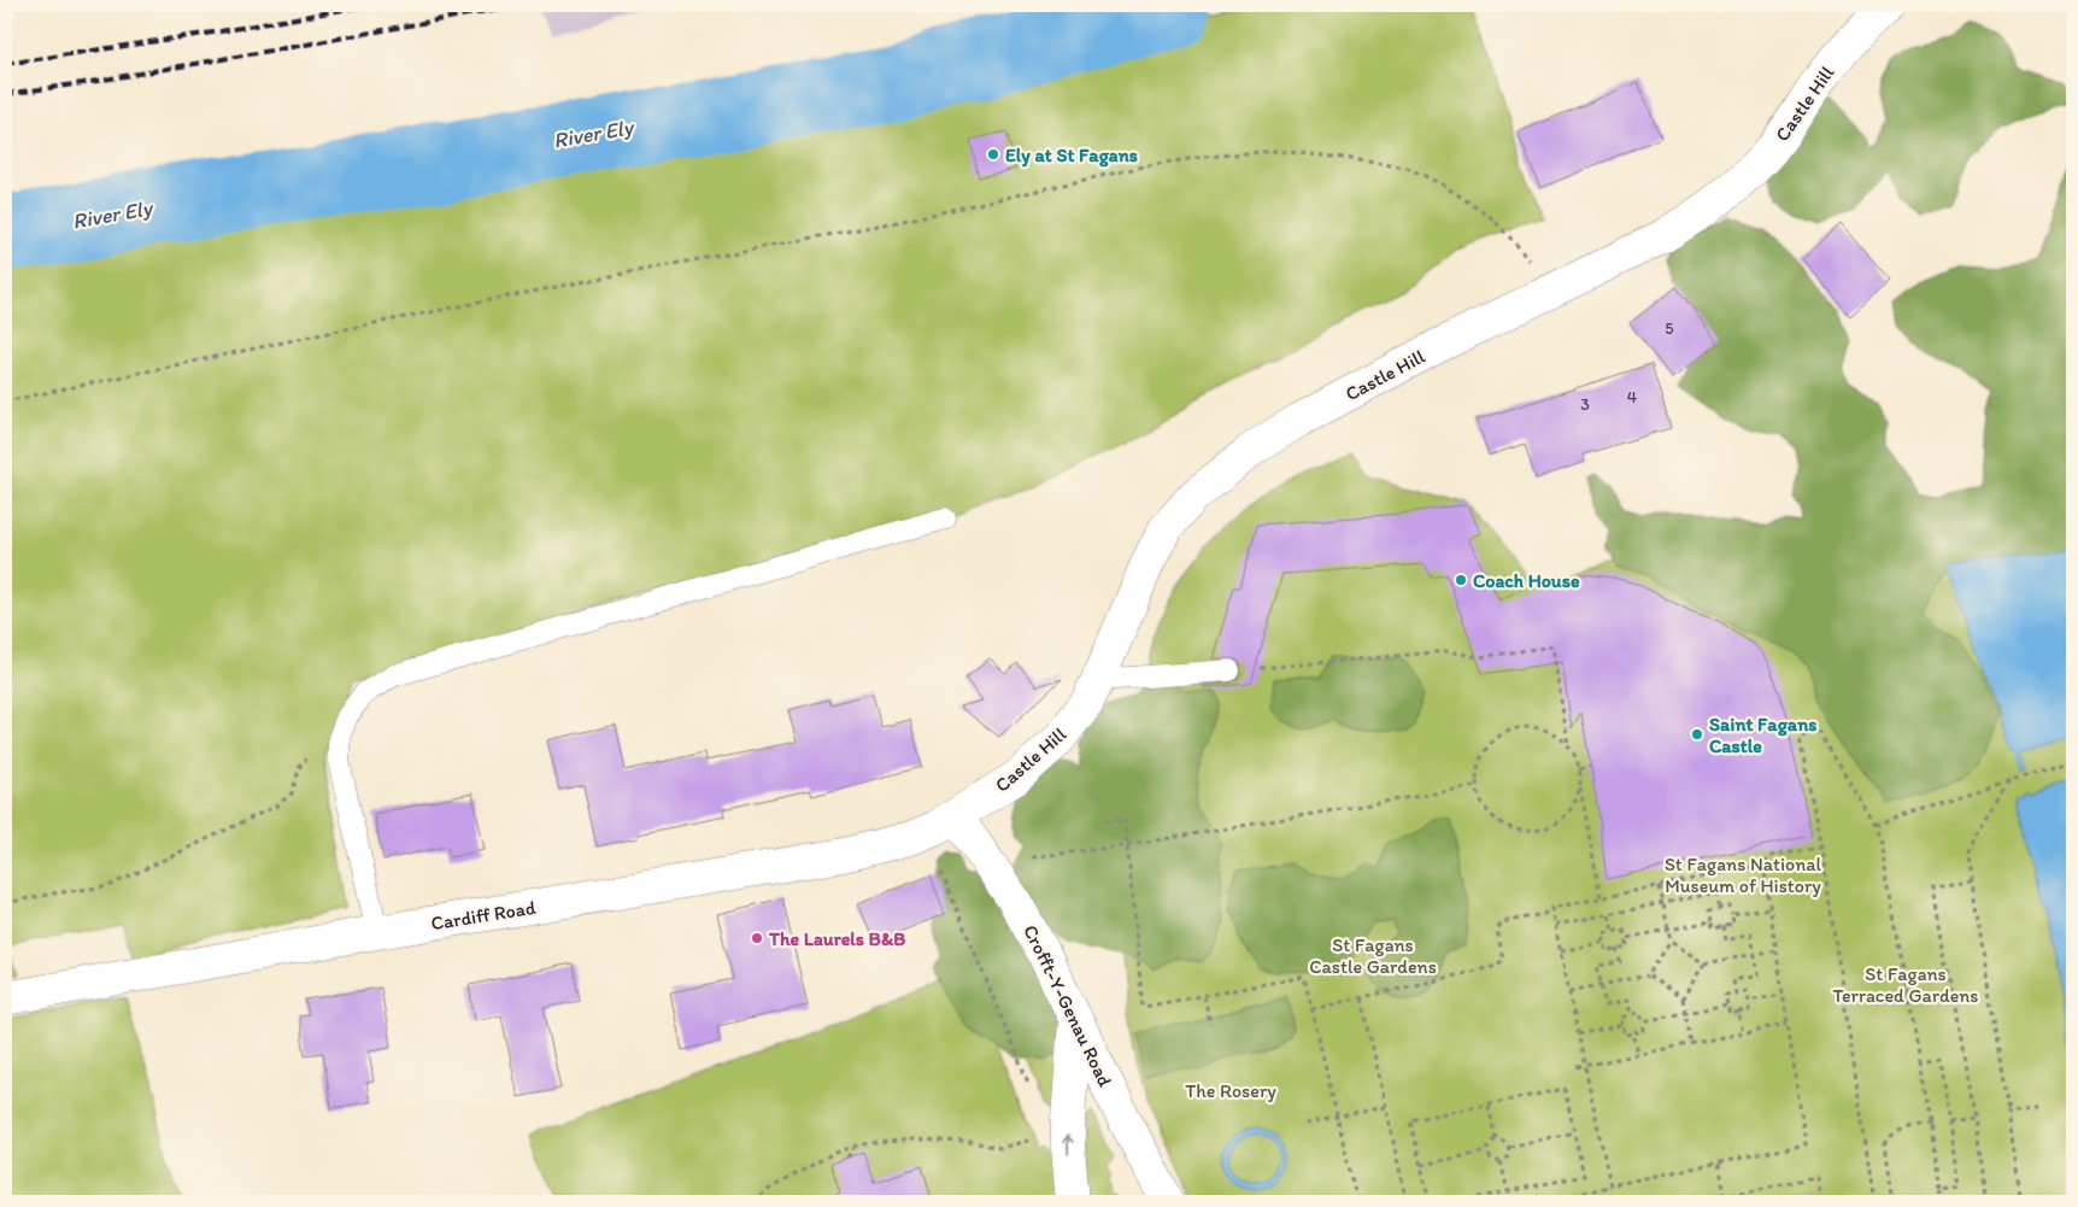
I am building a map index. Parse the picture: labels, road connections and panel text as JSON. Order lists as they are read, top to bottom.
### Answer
{
  "streets": {
    "street": ["Castle Hill", "Cardiff Road", "Crofft-Y-Genau Road"]
  },
  "crossings": [
    ["Castle Hill", "Cardiff Road"],
    ["Castle Hill", "Crofft-Y-Genau Road"],
    ["Cardiff Road", "Crofft-Y-Genau Road"]
  ],
  "water": ["River Ely"],
  "parks": [
    "St Fagans National Museum of History",
    "St Fagans Castle Gardens",
    "St Fagans Terraced Gardens",
    "The Rosery"
  ],
  "places": [
    "Ely at St Fagans",
    "Coach House",
    "Saint Fagans Castle",
    "The Laurels B&B"
  ],
  "house_numbers": ["5", "4", "3"]
}
